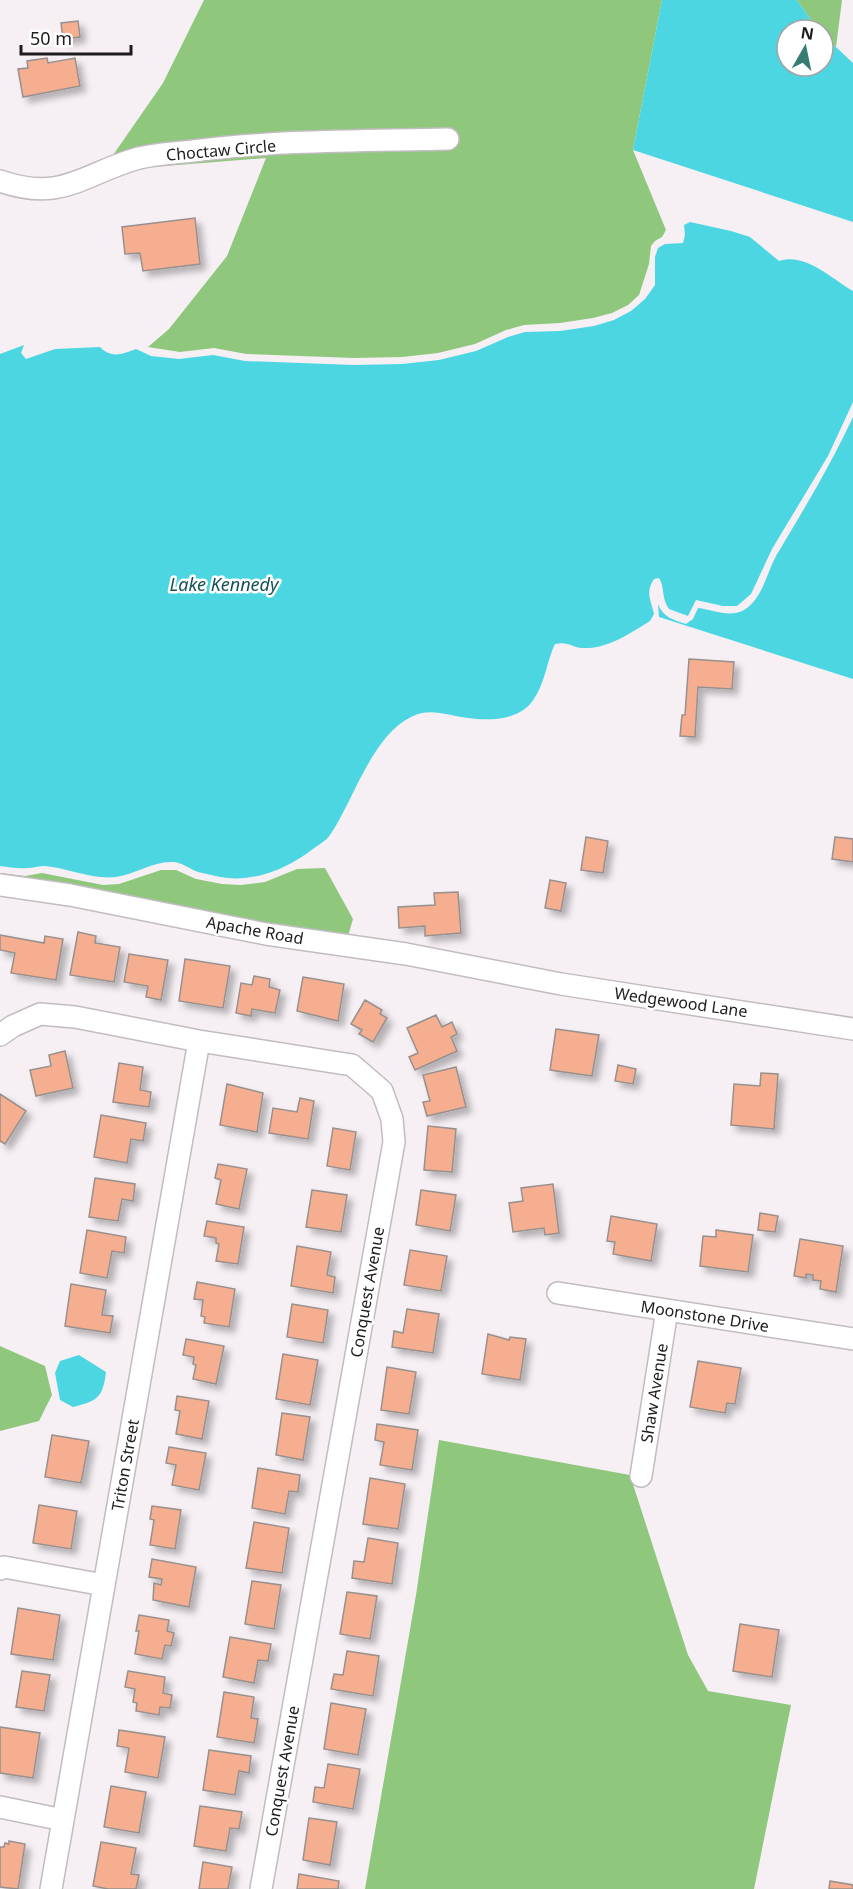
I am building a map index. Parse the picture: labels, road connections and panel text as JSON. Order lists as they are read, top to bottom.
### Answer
{
  "streets": {
    "street": [
      "Choctaw Circle",
      "Apache Road",
      "Wedgewood Lane",
      "Conquest Avenue",
      "Moonstone Drive",
      "Shaw Avenue",
      "Triton Street"
    ]
  },
  "crossings": [
    ["Apache Road", "Wedgewood Lane"],
    ["Conquest Avenue", "Triton Street"],
    ["Moonstone Drive", "Shaw Avenue"]
  ],
  "water": ["Lake Kennedy"],
  "scale_bar": "50 m",
  "north": "top"
}
